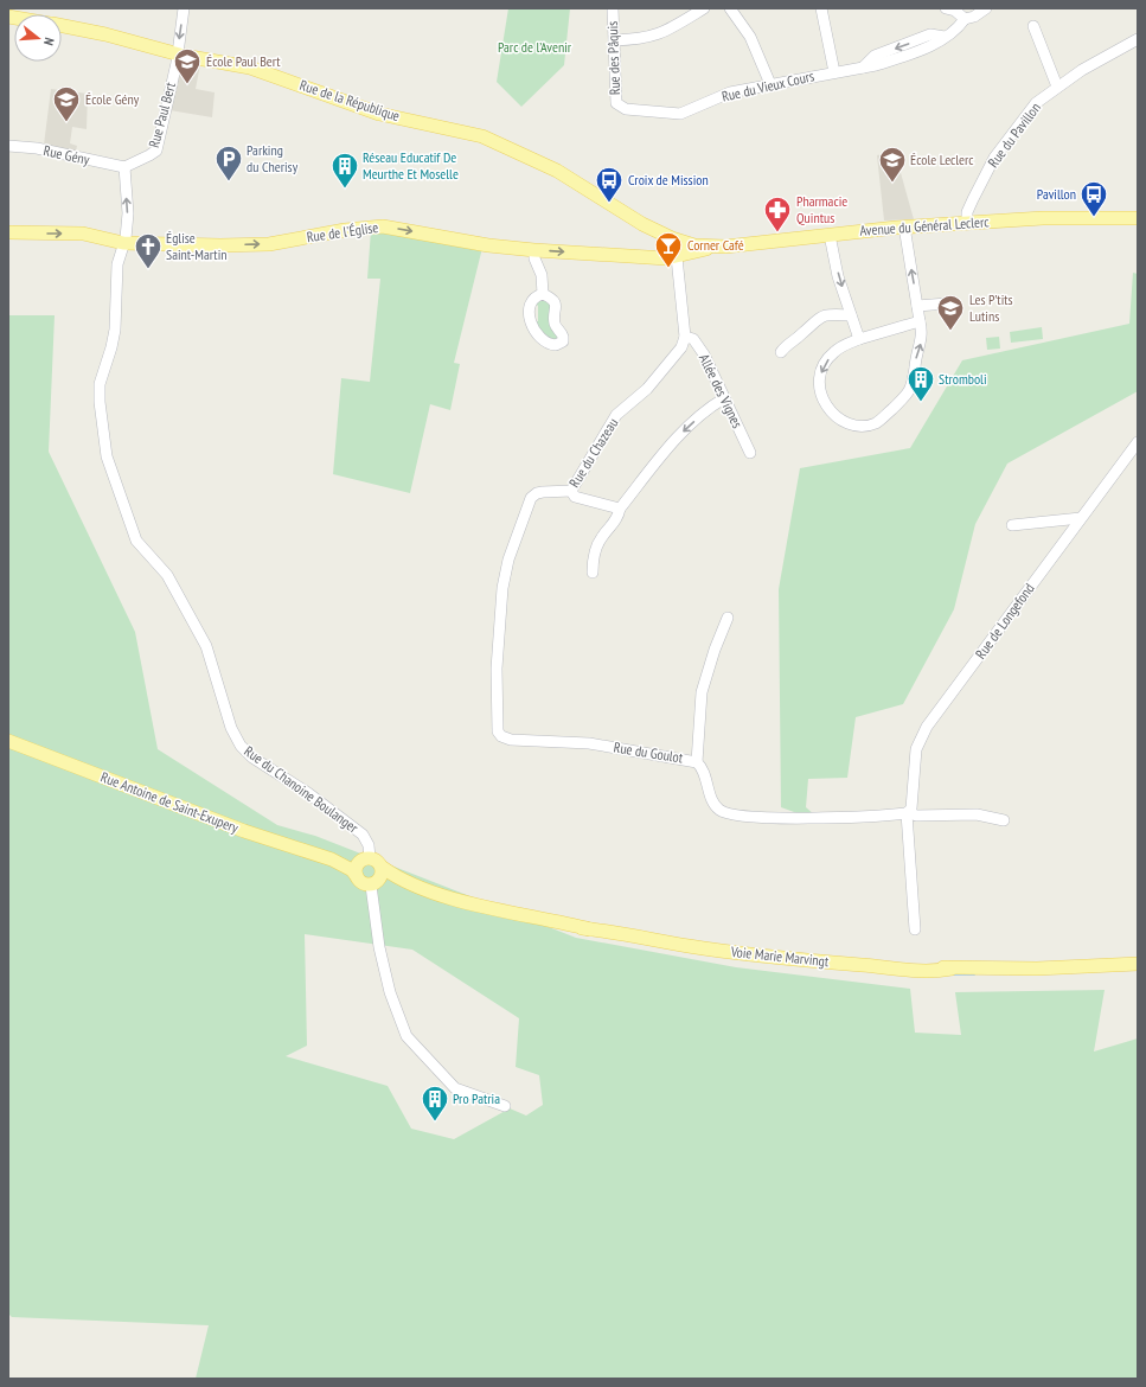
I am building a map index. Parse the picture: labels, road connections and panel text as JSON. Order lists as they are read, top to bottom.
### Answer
{
  "streets": {
    "main road": [
      "Rue de la République",
      "Avenue du Général Leclerc",
      "Rue de l'Église",
      "Rue Antoine de Saint-Exupery",
      "Voie Marie Marvingt"
    ],
    "street": [
      "Rue des Pâquis",
      "Rue du Vieux Cours",
      "Rue Paul Bert",
      "Rue du Pavillon",
      "Rue Gény",
      "Allée des Vignes",
      "Rue du Chazeau",
      "Rue de Longefond",
      "Rue du Goulot",
      "Rue du Chanoine Boulanger"
    ]
  },
  "crossings": [
    ["Rue des Pâquis", "Rue du Vieux Cours"],
    ["Rue de la République", "Rue Paul Bert"],
    ["Rue de la République", "Avenue du Général Leclerc"],
    ["Rue Paul Bert", "Rue Gény"],
    ["Rue du Pavillon", "Avenue du Général Leclerc"],
    ["Avenue du Général Leclerc", "Rue de l'Église"],
    ["Rue de l'Église", "Rue du Chanoine Boulanger"],
    ["Allée des Vignes", "Rue du Chazeau"],
    ["Rue du Chazeau", "Rue du Goulot"],
    ["Rue de Longefond", "Rue du Goulot"],
    ["Rue du Chanoine Boulanger", "Rue Antoine de Saint-Exupery"],
    ["Rue du Chanoine Boulanger", "Voie Marie Marvingt"],
    ["Rue Antoine de Saint-Exupery", "Voie Marie Marvingt"]
  ],
  "one_way": ["Rue de l'Église"],
  "parks": ["Parc de l’Avenir"],
  "places": {
    "school or university": [
      "École Paul Bert",
      "École Gény",
      "École Leclerc",
      "Les P’tits Lutins"
    ],
    "parking": ["Parking du Cherisy"],
    "building": ["Réseau Educatif De Meurthe Et Moselle", "Stromboli", "Pro Patria"],
    "bus stop": ["Croix de Mission", "Pavillon"],
    "pharmacy": ["Pharmacie Quintus"],
    "bar": ["Corner Café"],
    "church": ["Église Saint-Martin"]
  },
  "north": "right"
}
